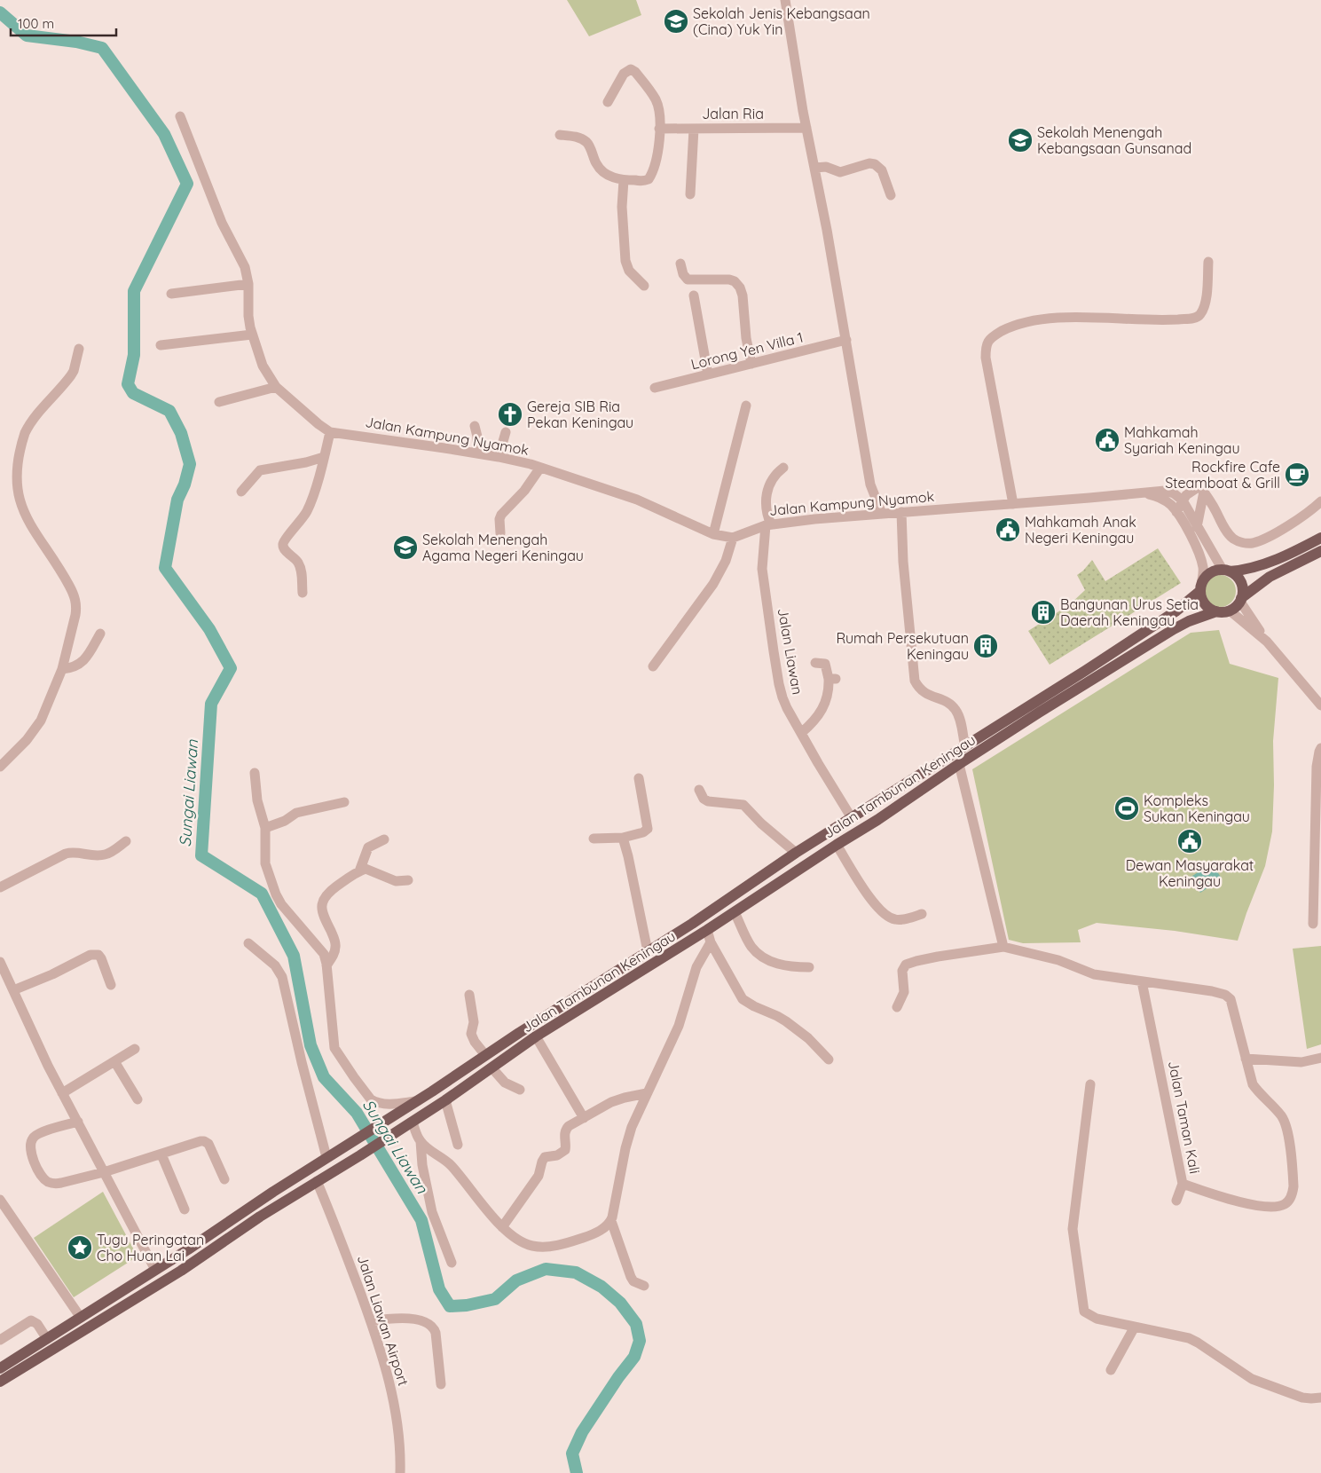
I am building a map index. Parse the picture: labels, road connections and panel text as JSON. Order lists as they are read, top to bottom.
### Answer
{
  "streets": {
    "main road": ["Jalan Tambunan Keningau"],
    "street": [
      "Jalan Ria",
      "Lorong Yen Villa 1",
      "Jalan Kampung Nyamok",
      "Jalan Liawan",
      "Jalan Taman Kali",
      "Jalan Liawan Airport"
    ]
  },
  "crossings": [
    ["Jalan Kampung Nyamok", "Jalan Liawan"],
    ["Jalan Kampung Nyamok", "Jalan Tambunan Keningau"],
    ["Jalan Liawan", "Jalan Tambunan Keningau"],
    ["Jalan Tambunan Keningau", "Jalan Liawan Airport"]
  ],
  "water": ["Sungai Liawan"],
  "places": {
    "school or university": ["Sekolah Jenis Kebangsaan (Cina) Yuk Yin", "Sekolah Menengah Kebangsaan Gunsanad", "Sekolah Menengah Agama Negeri Keningau"],
    "church": ["Gereja SIB Ria Pekan Keningau"],
    "public building": ["Mahkamah Syariah Keningau", "Mahkamah Anak Negeri Keningau", "Dewan Masyarakat Keningau"],
    "cafe": ["Rockfire Cafe Steamboat & Grill"],
    "building": ["Bangunan Urus Setia Daerah Keningau", "Rumah Persekutuan Keningau"],
    "sports": ["Kompleks Sukan Keningau"],
    "place": ["Tugu Peringatan Cho Huan Lai"]
  },
  "scale_bar": "100 m"
}
